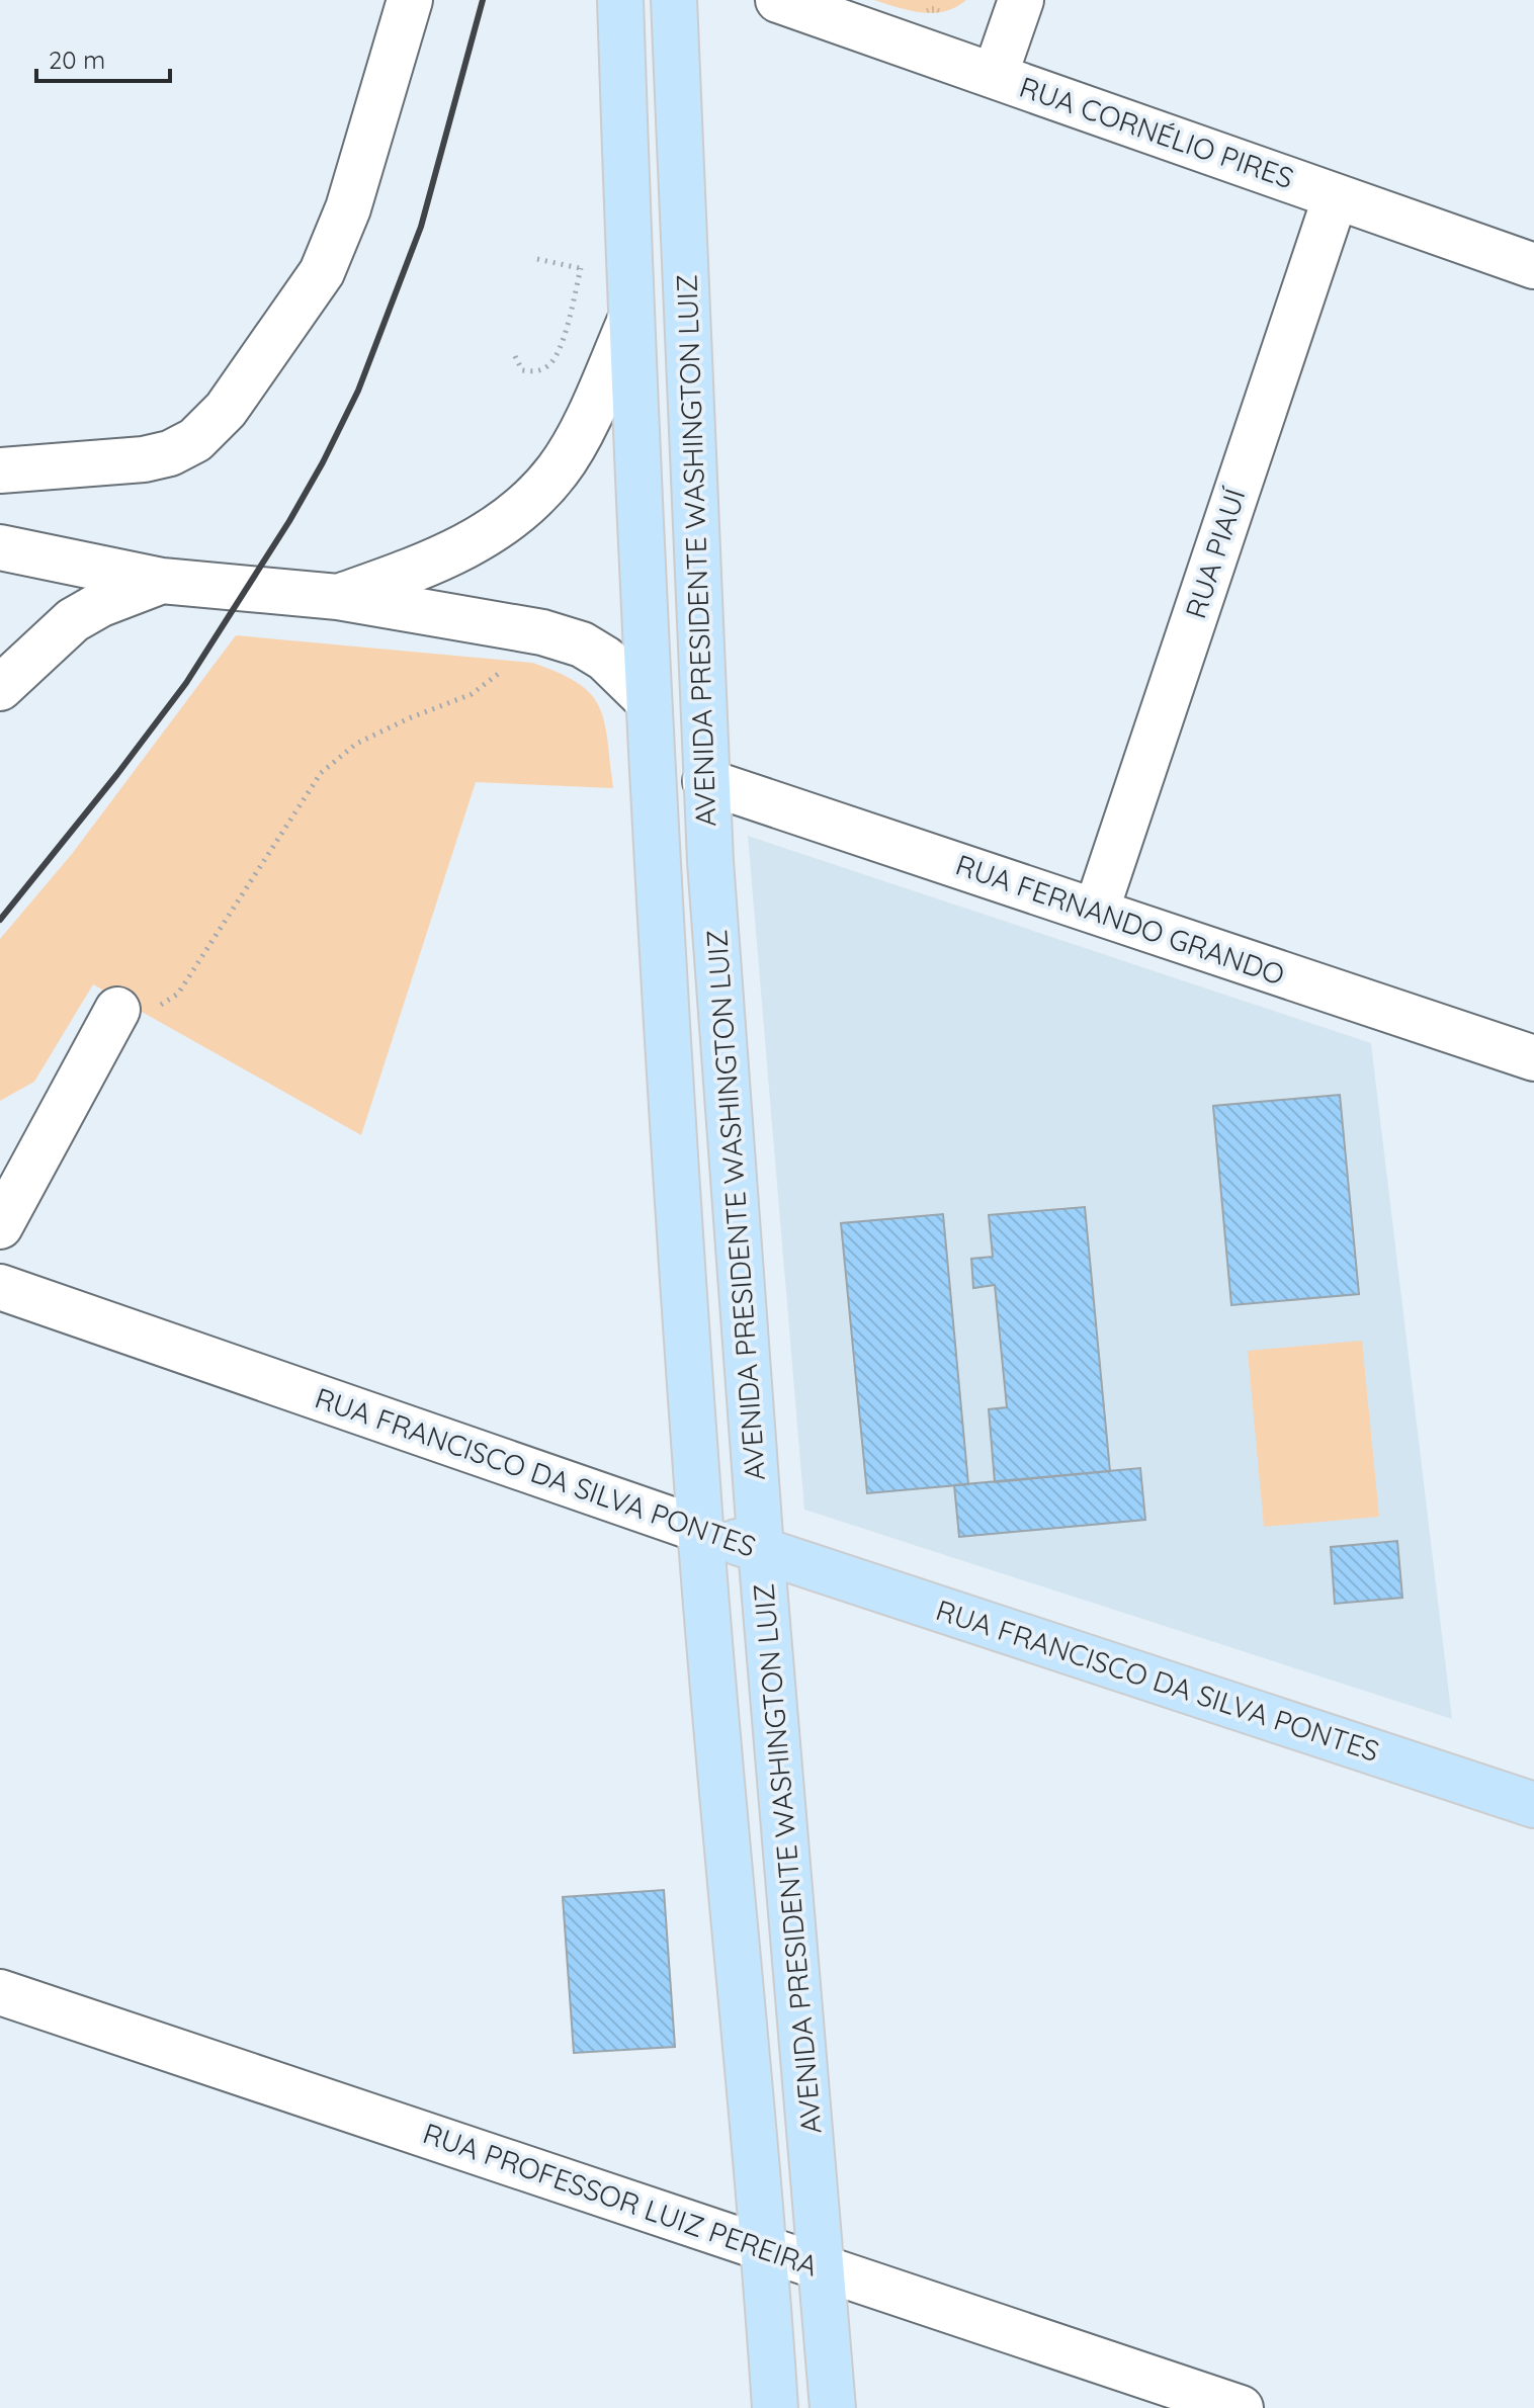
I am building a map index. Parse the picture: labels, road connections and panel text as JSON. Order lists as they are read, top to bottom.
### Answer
{
  "streets": {
    "main road": ["AVENIDA PRESIDENTE WASHINGTON LUIZ", "RUA FRANCISCO DA SILVA PONTES"],
    "street": [
      "RUA CORNÉLIO PIRES",
      "RUA PIAUÍ",
      "RUA FERNANDO GRANDO",
      "RUA PROFESSOR LUIZ PEREIRA"
    ]
  },
  "crossings": [
    ["RUA CORNÉLIO PIRES", "RUA PIAUÍ"],
    ["AVENIDA PRESIDENTE WASHINGTON LUIZ", "RUA FERNANDO GRANDO"],
    ["AVENIDA PRESIDENTE WASHINGTON LUIZ", "RUA FRANCISCO DA SILVA PONTES"],
    ["AVENIDA PRESIDENTE WASHINGTON LUIZ", "RUA PROFESSOR LUIZ PEREIRA"],
    ["RUA PIAUÍ", "RUA FERNANDO GRANDO"]
  ],
  "scale_bar": "20 m"
}
